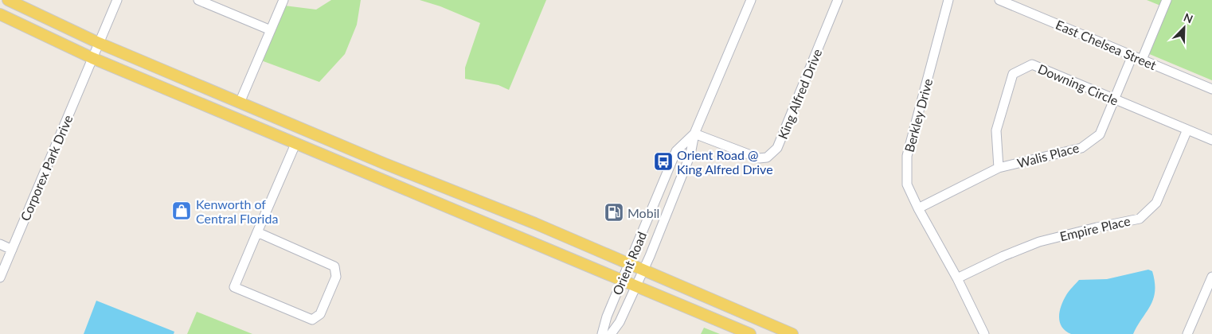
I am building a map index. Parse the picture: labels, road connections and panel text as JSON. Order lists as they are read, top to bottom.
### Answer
{
  "streets": {
    "street": [
      "East Chelsea Street",
      "Downing Circle",
      "King Alfred Drive",
      "Berkley Drive",
      "Walis Place",
      "Corporex Park Drive",
      "Empire Place",
      "Orient Road"
    ]
  },
  "crossings": [
    ["East Chelsea Street", "Walis Place"],
    ["Downing Circle", "Walis Place"],
    ["Downing Circle", "Empire Place"],
    ["King Alfred Drive", "Orient Road"],
    ["Berkley Drive", "Walis Place"],
    ["Berkley Drive", "Empire Place"]
  ],
  "places": {
    "bus stop": ["Orient Road @ King Alfred Drive"],
    "shop": ["Kenworth of Central Florida"],
    "fuel station": ["Mobil"]
  },
  "north": "top right"
}
